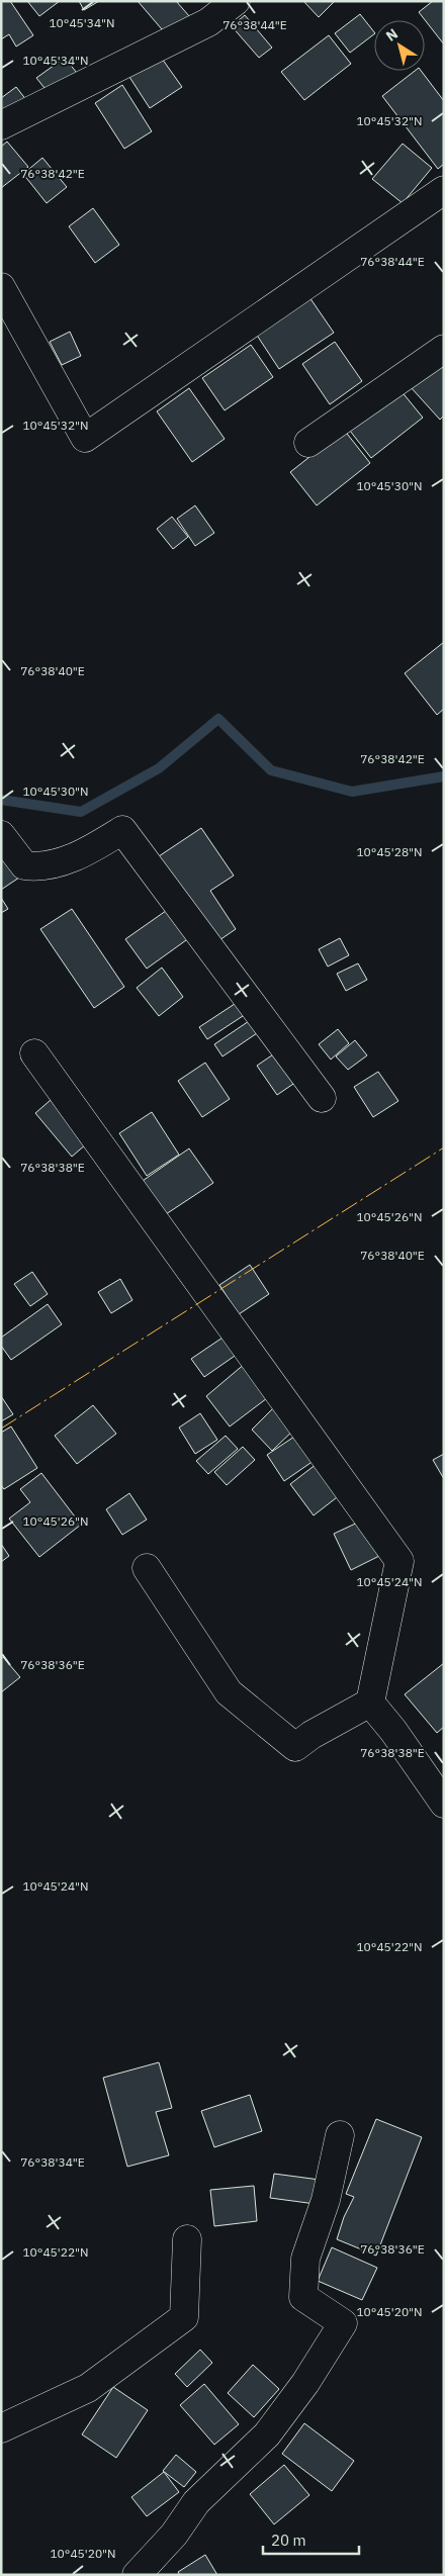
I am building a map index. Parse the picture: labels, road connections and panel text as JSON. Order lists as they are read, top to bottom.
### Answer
{
  "scale_bar": "20 m",
  "north": "top left",
  "coordinates": [
    "10°45'34\"N",
    "76°38'44\"E",
    "10°45'32\"N",
    "76°38'42\"E",
    "10°45'30\"N",
    "76°38'40\"E",
    "10°45'28\"N",
    "76°38'38\"E",
    "10°45'26\"N",
    "10°45'24\"N",
    "76°38'36\"E",
    "10°45'22\"N",
    "76°38'34\"E",
    "10°45'20\"N"
  ]
}
